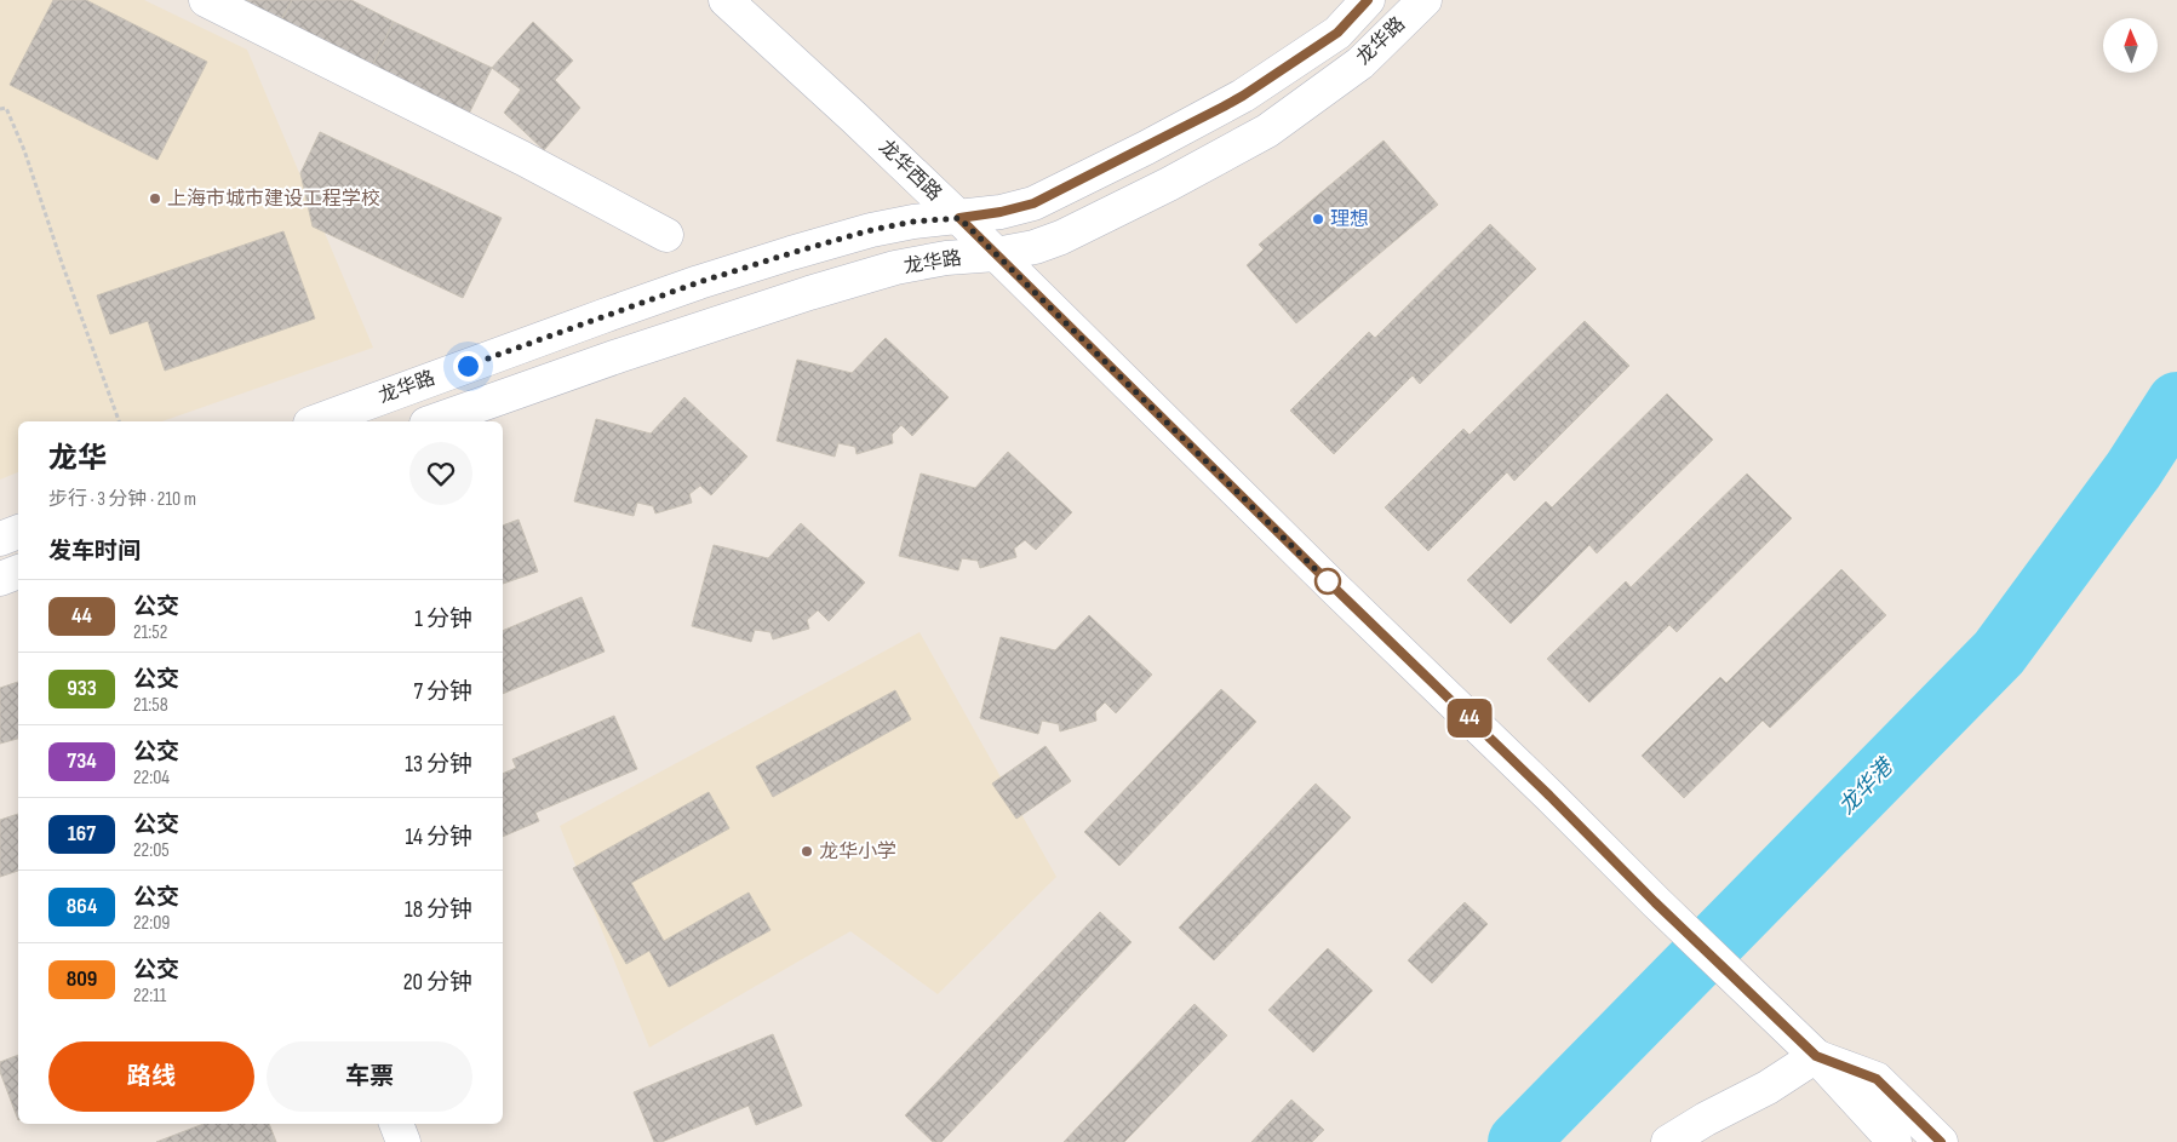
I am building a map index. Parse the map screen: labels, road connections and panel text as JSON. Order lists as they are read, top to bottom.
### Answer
{
  "streets": {
    "street": ["龙华路", "龙华西路"]
  },
  "crossings": [
    ["龙华路", "龙华西路"]
  ],
  "water": ["龙华港"],
  "places": ["上海市城市建设工程学校", "理想", "龙华小学"],
  "lines": ["bus line 44"],
  "north": "top",
  "page": {
    "on_map": "44",
    "heading": [
      ["龙华", "步行 · 3 分钟 · 210 m"],
      "发车时间"
    ],
    "list": [
      {
        "mark": "44",
        "name": "公交",
        "note": "21:52",
        "value": "1 分钟"
      },
      {
        "mark": "933",
        "name": "公交",
        "note": "21:58",
        "value": "7 分钟"
      },
      {
        "mark": "734",
        "name": "公交",
        "note": "22:04",
        "value": "13 分钟"
      },
      {
        "mark": "167",
        "name": "公交",
        "note": "22:05",
        "value": "14 分钟"
      },
      {
        "mark": "864",
        "name": "公交",
        "note": "22:09",
        "value": "18 分钟"
      },
      {
        "mark": "809",
        "name": "公交",
        "note": "22:11",
        "value": "20 分钟"
      }
    ],
    "buttons": ["路线", "车票"]
  }
}
